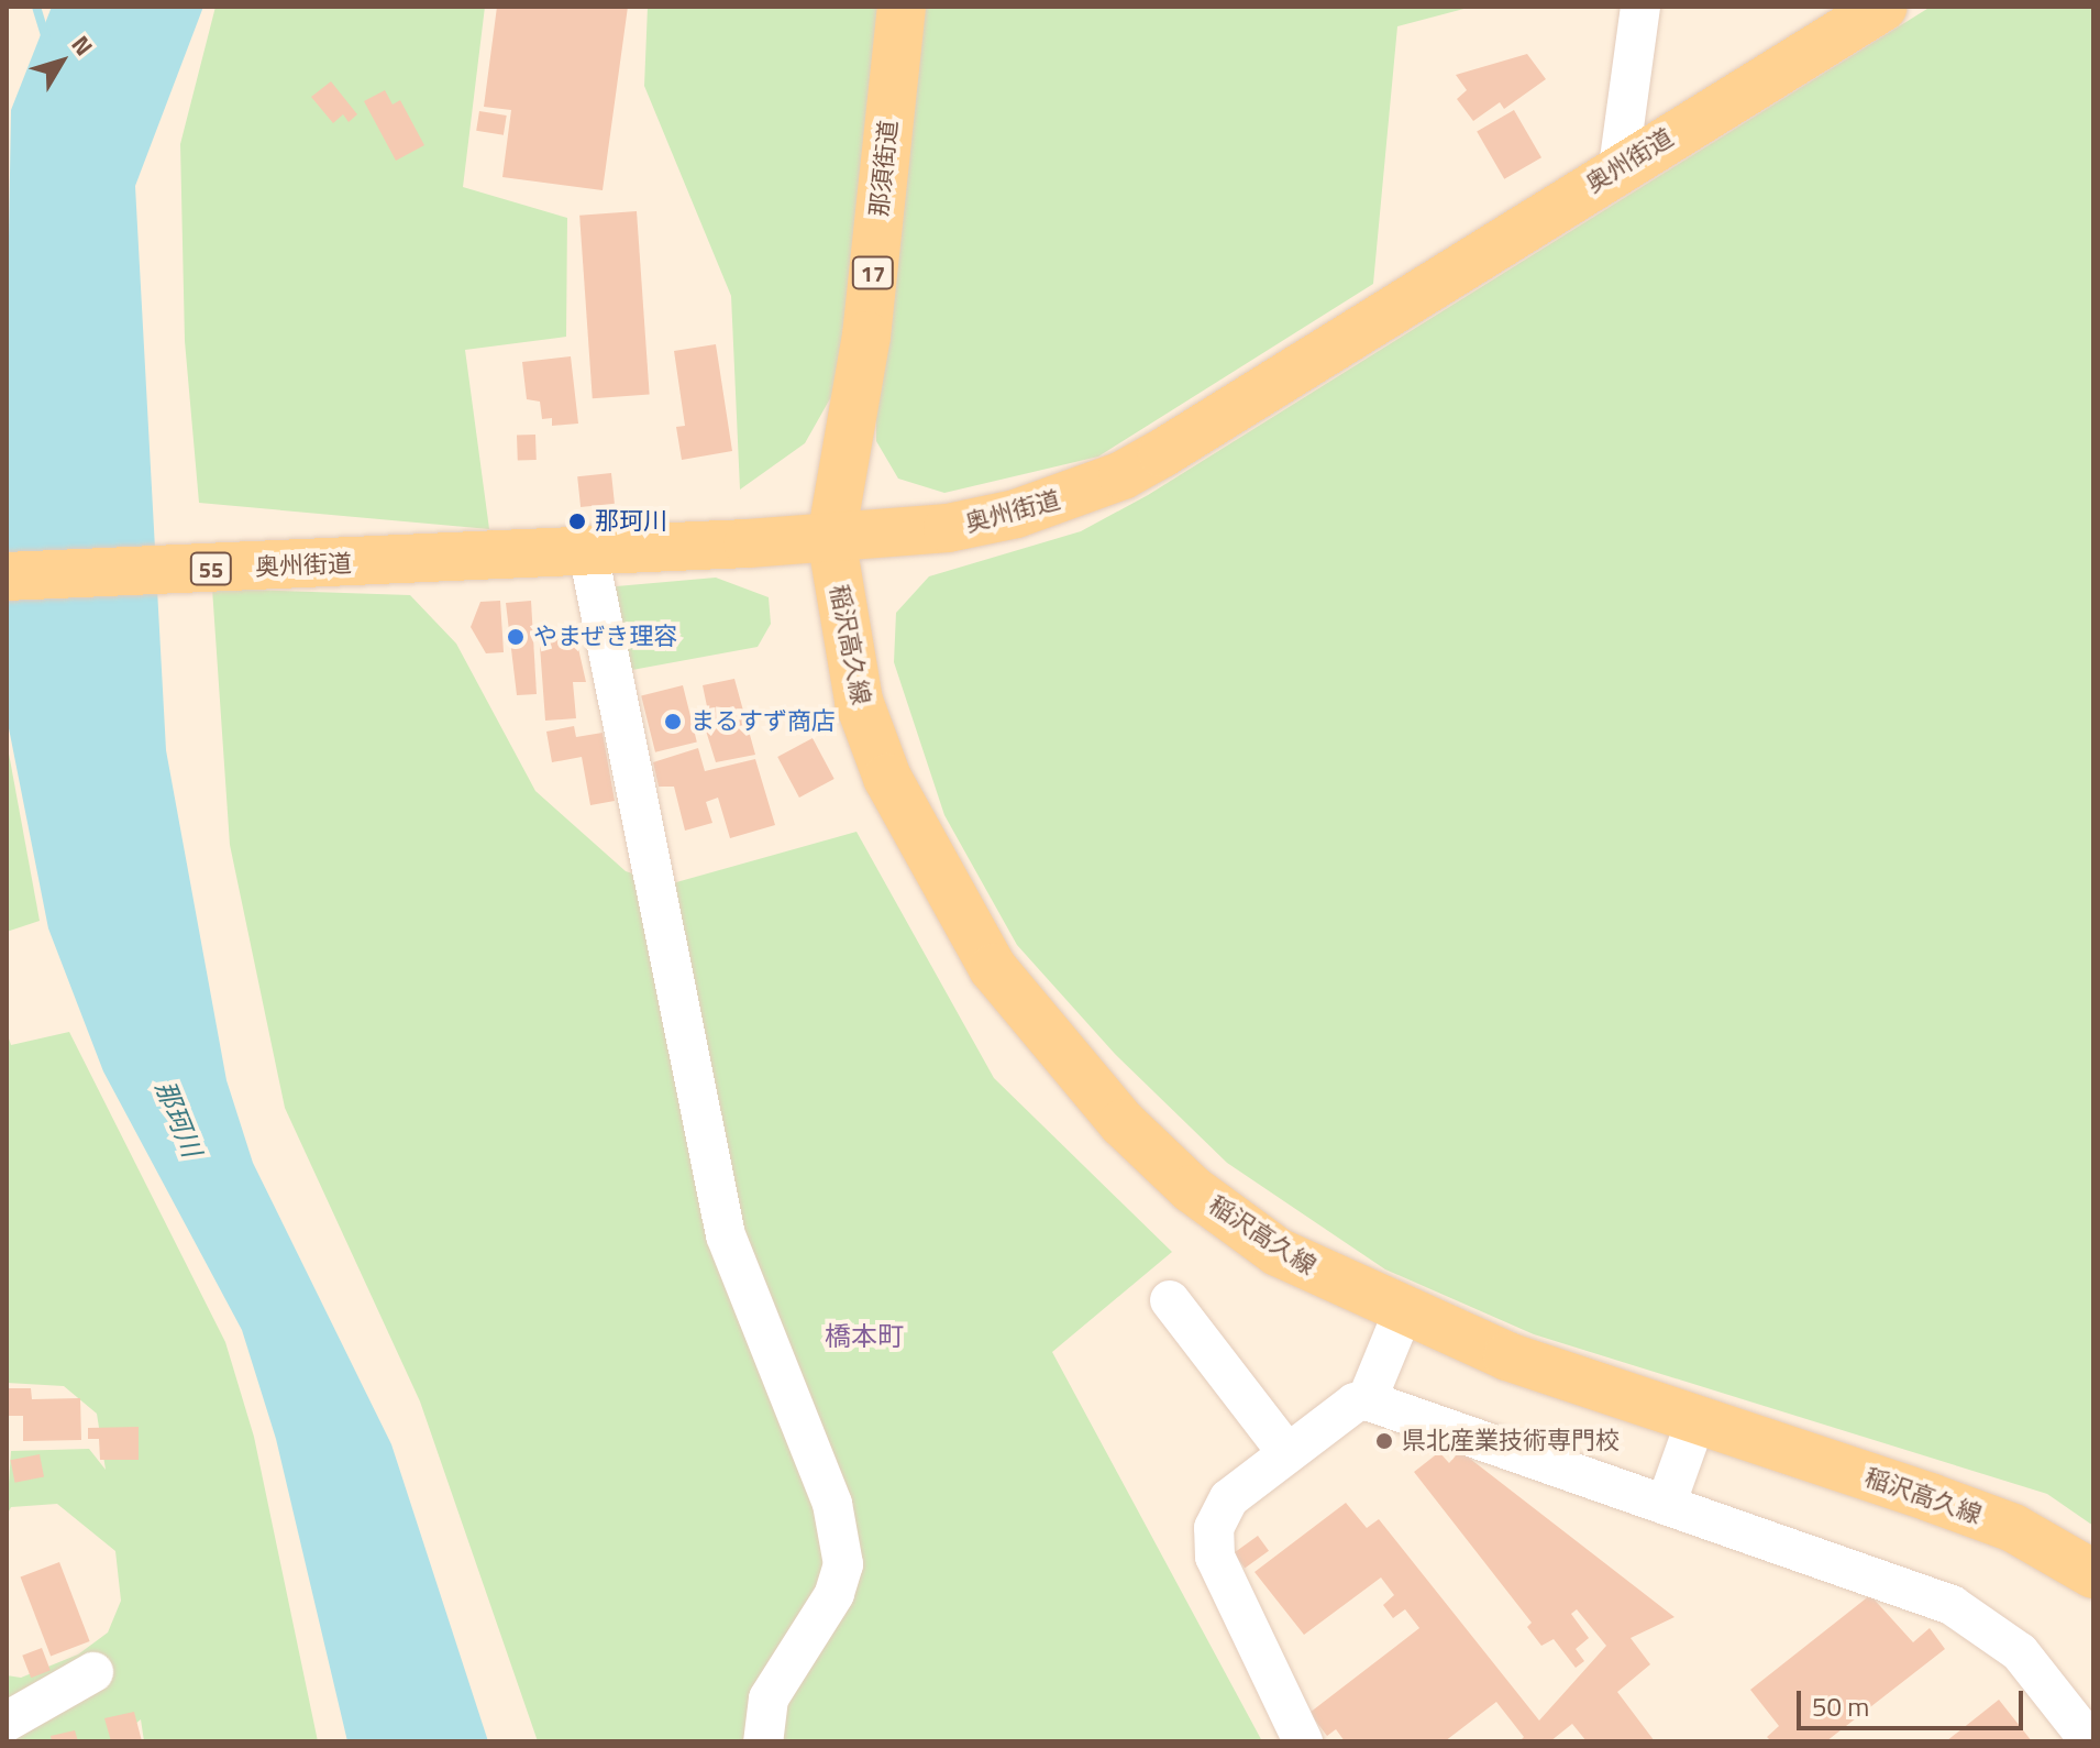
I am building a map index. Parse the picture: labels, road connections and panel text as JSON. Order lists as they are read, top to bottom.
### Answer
{
  "streets": {
    "main road": [
      "奥州街道",
      "那須街道",
      "17",
      "55",
      "稲沢高久線"
    ]
  },
  "crossings": [
    ["奥州街道", "那須街道"],
    ["奥州街道", "稲沢高久線"],
    ["那須街道", "稲沢高久線"]
  ],
  "districts": ["橋本町"],
  "water": ["那珂川"],
  "places": [
    "那珂川",
    "やまぜき理容",
    "まるすず商店",
    "県北産業技術専門校"
  ],
  "scale_bar": "50 m",
  "north": "top right"
}
